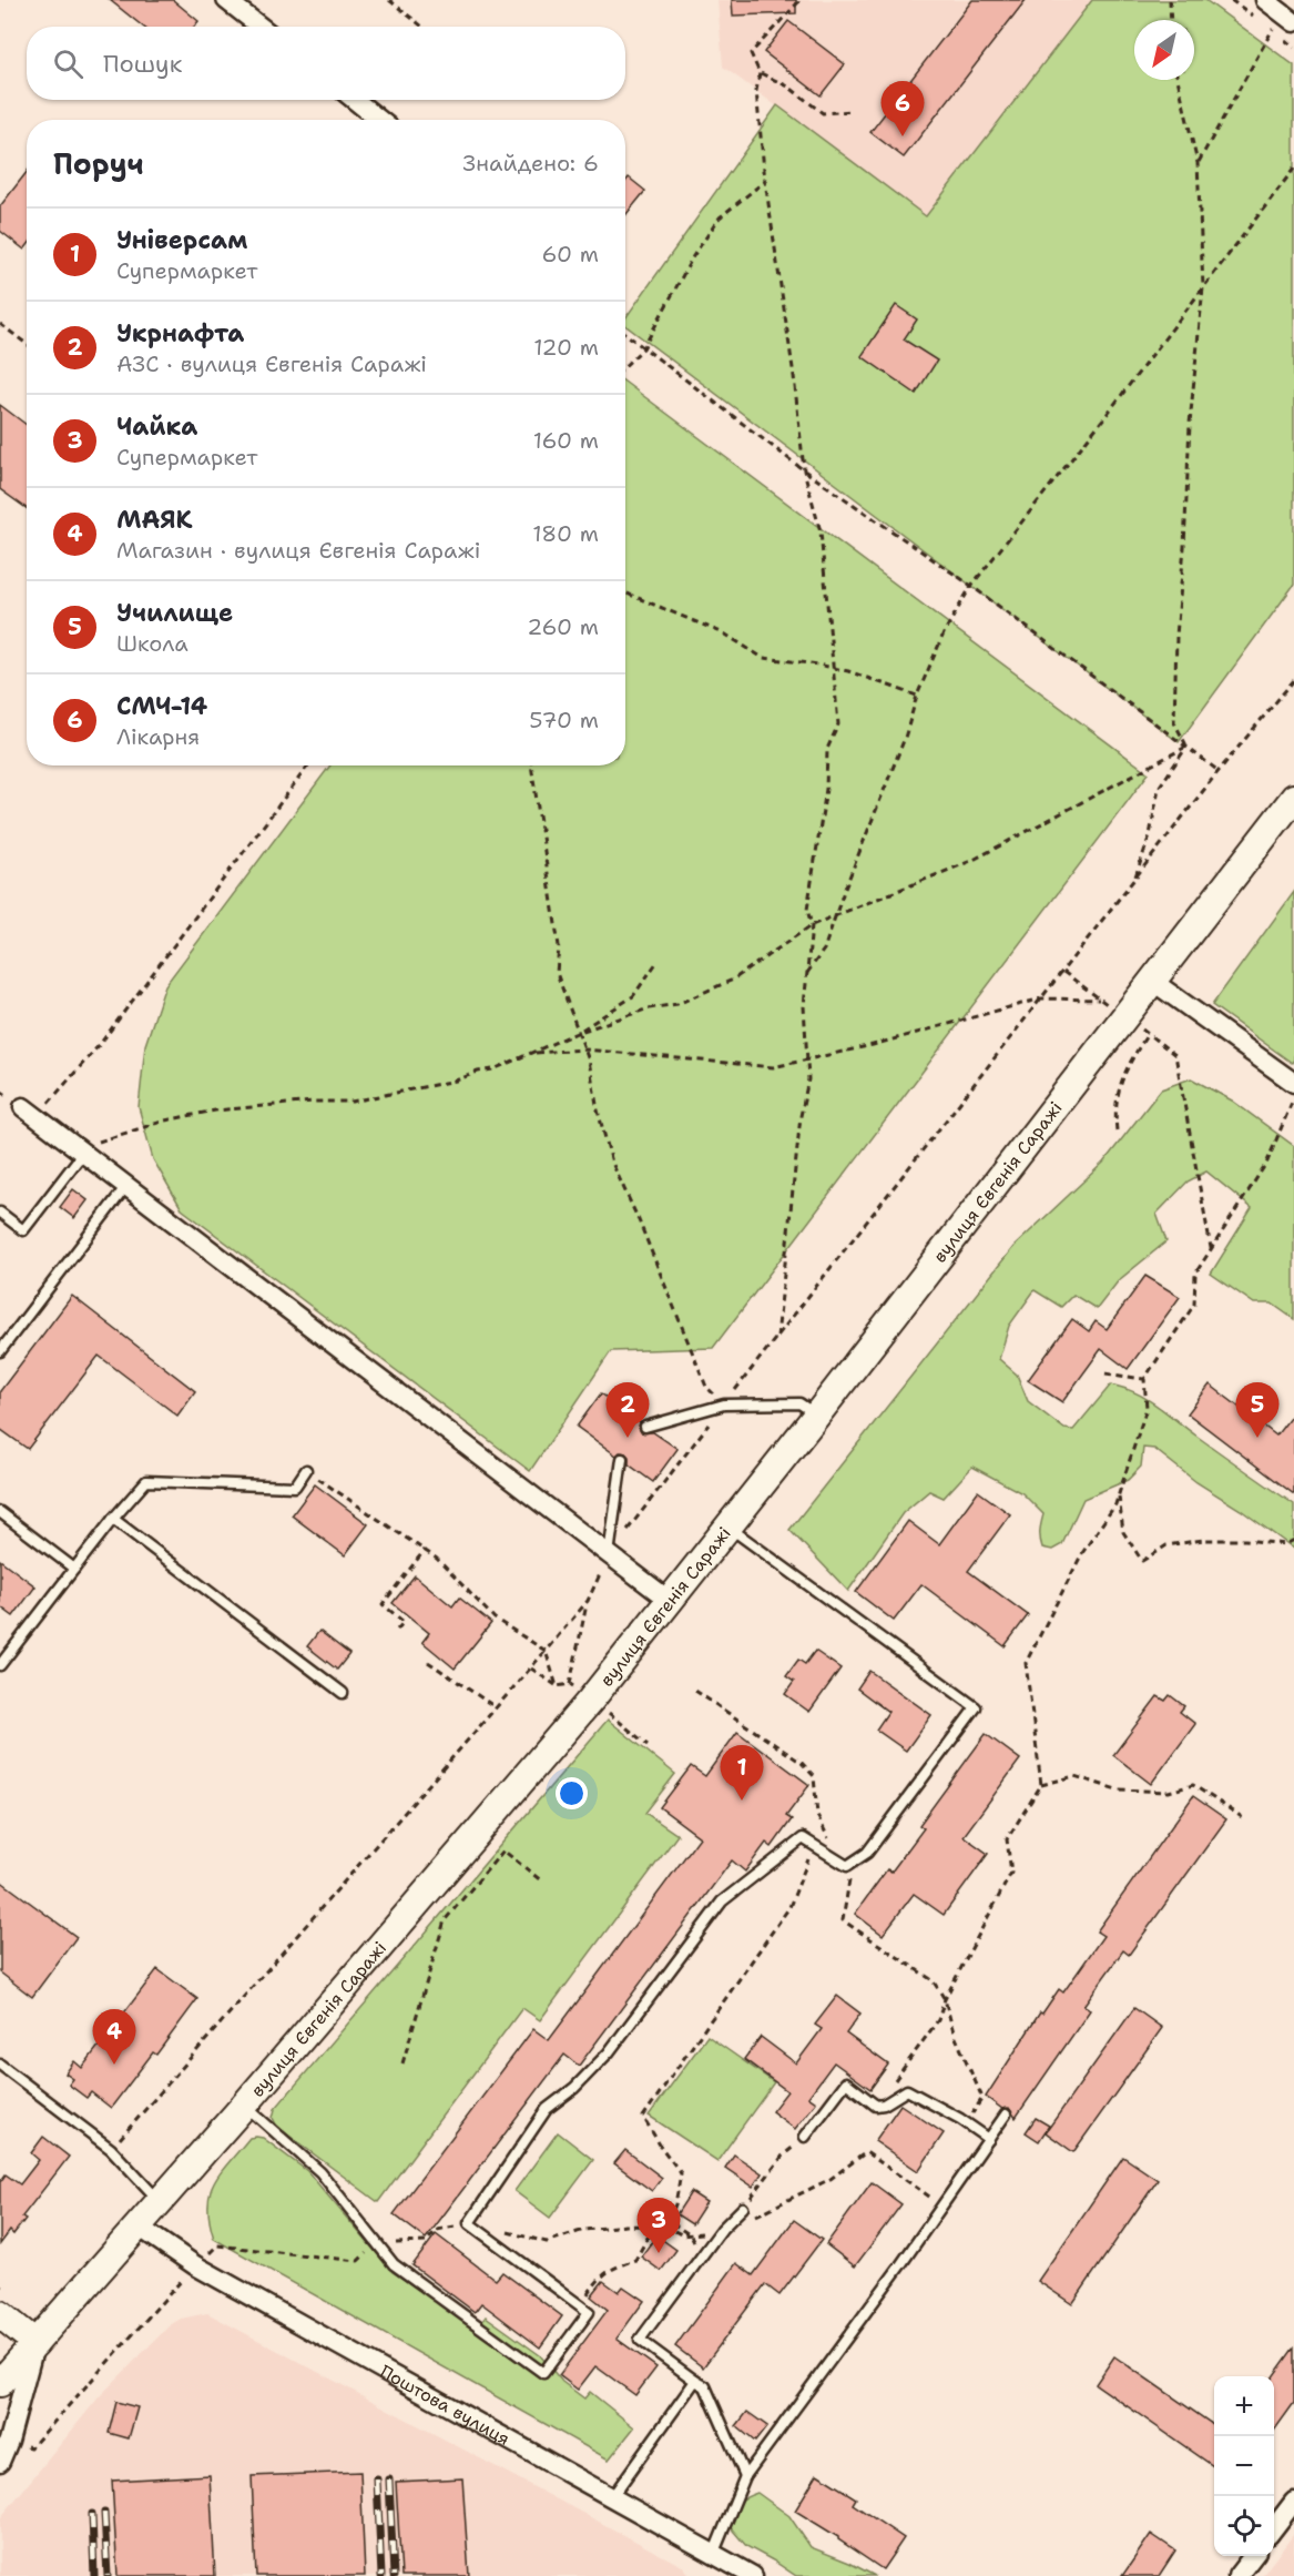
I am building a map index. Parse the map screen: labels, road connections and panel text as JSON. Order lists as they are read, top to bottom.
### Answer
{
  "streets": {
    "main road": ["вулиця Євгенія Саражі"],
    "street": ["Поштова вулиця"]
  },
  "crossings": [
    ["вулиця Євгенія Саражі", "Поштова вулиця"]
  ],
  "north": "bottom left",
  "page": {
    "search": "Пошук",
    "pins": [
      "6",
      "2",
      "5",
      "1",
      "4",
      "3"
    ],
    "heading": ["Поруч", "Знайдено: 6"],
    "list": [
      {
        "mark": "1",
        "name": "Універсам",
        "note": "Супермаркет",
        "value": "60 m"
      },
      {
        "mark": "2",
        "name": "Укрнафта",
        "note": "АЗС · вулиця Євгенія Саражі",
        "value": "120 m"
      },
      {
        "mark": "3",
        "name": "Чайка",
        "note": "Супермаркет",
        "value": "160 m"
      },
      {
        "mark": "4",
        "name": "МАЯК",
        "note": "Магазин · вулиця Євгенія Саражі",
        "value": "180 m"
      },
      {
        "mark": "5",
        "name": "Училище",
        "note": "Школа",
        "value": "260 m"
      },
      {
        "mark": "6",
        "name": "СМЧ-14",
        "note": "Лікарня",
        "value": "570 m"
      }
    ],
    "map_buttons": ["+", "−"]
  }
}
